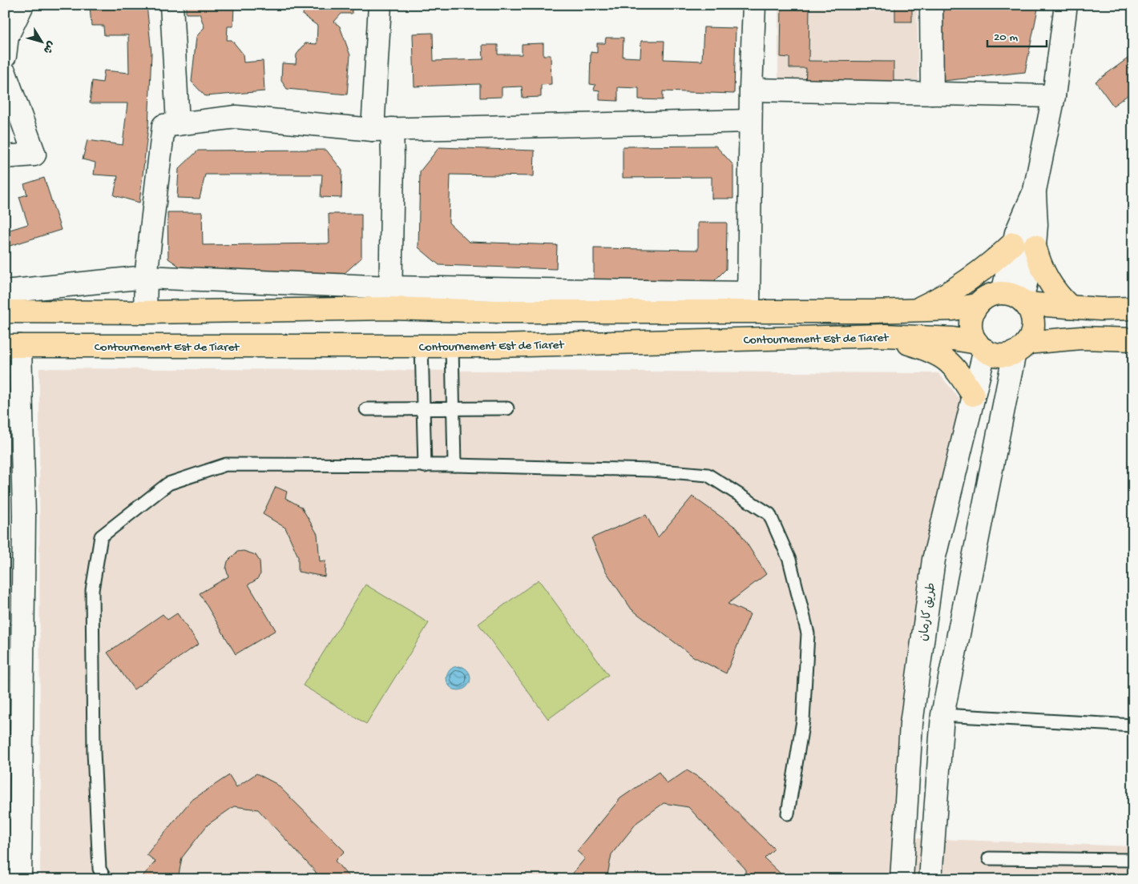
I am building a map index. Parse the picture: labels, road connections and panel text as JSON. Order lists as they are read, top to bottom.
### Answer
{
  "streets": {
    "highway": ["Contournement Est de Tiaret"],
    "street": ["طريق كارمان"]
  },
  "crossings": [
    ["Contournement Est de Tiaret", "طريق كارمان"]
  ],
  "scale_bar": "20 m",
  "north": "bottom right"
}
